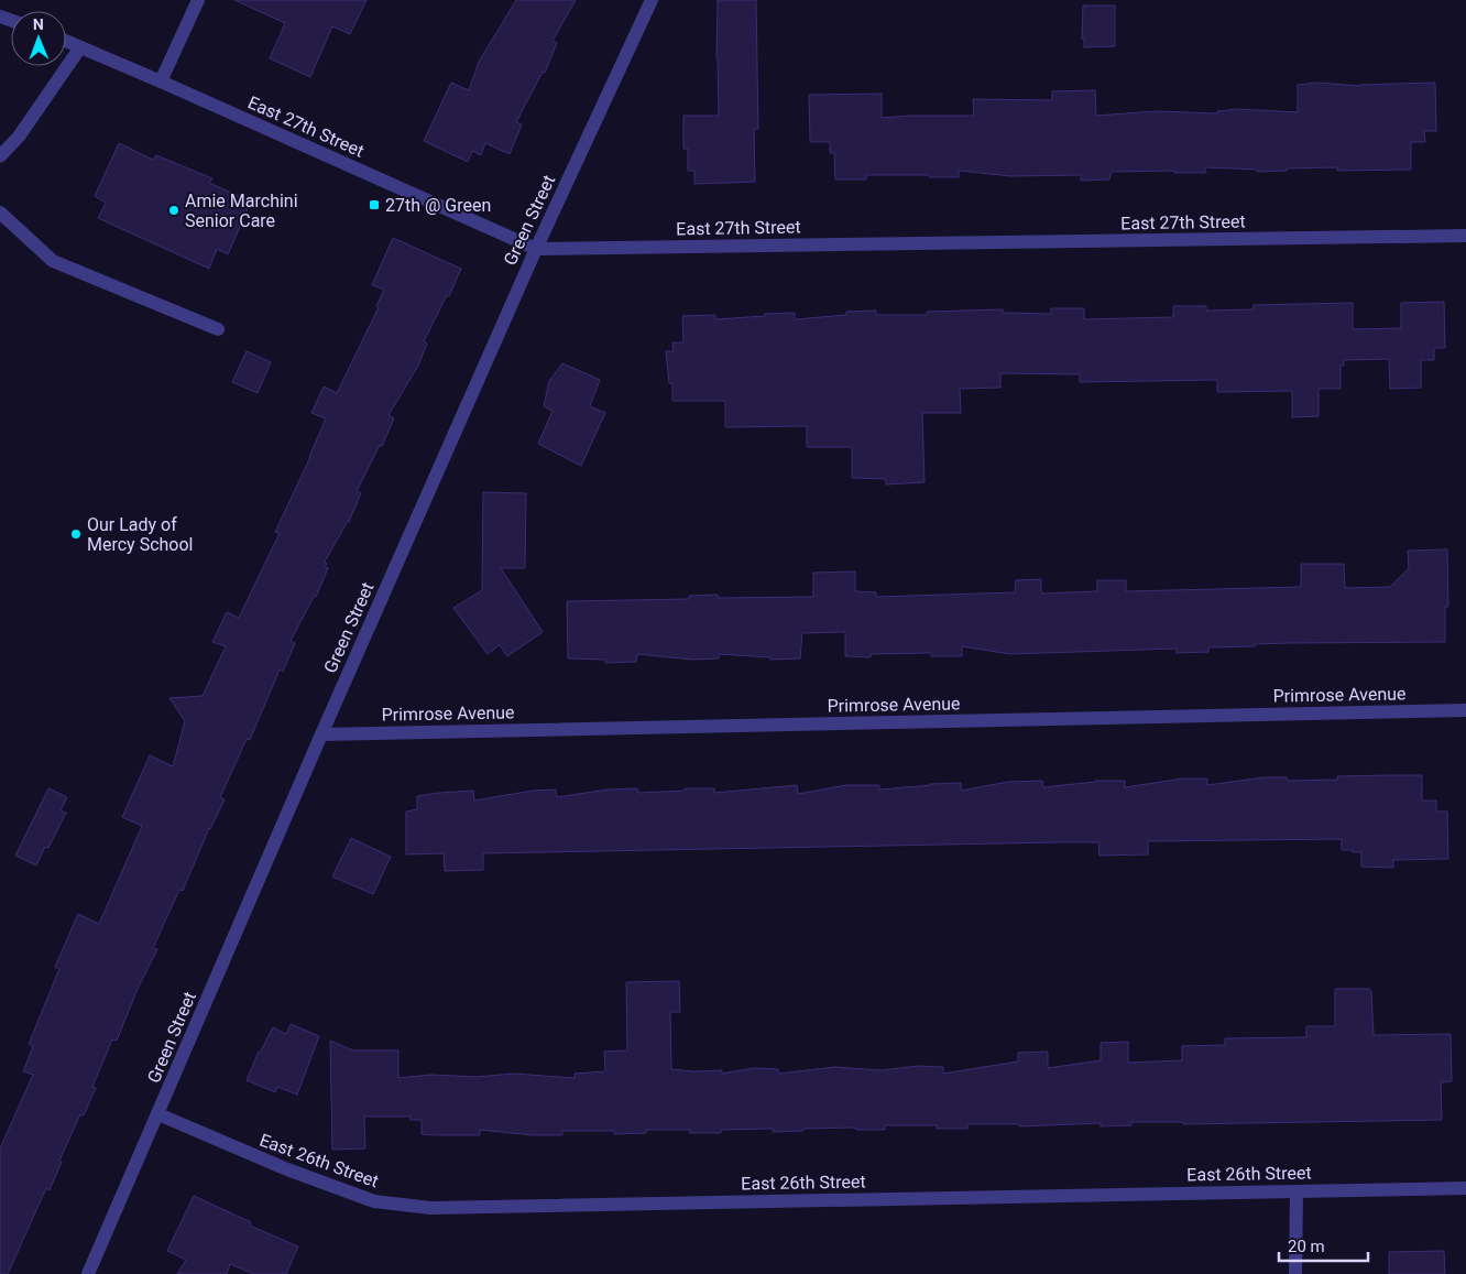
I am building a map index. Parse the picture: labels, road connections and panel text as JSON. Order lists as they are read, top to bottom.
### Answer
{
  "streets": {
    "street": [
      "East 27th Street",
      "Green Street",
      "Primrose Avenue",
      "East 26th Street"
    ]
  },
  "crossings": [
    ["East 27th Street", "Green Street"],
    ["Green Street", "Primrose Avenue"],
    ["Green Street", "East 26th Street"]
  ],
  "places": {
    "transit": ["27th @ Green"],
    "other": ["Amie Marchini Senior Care", "Our Lady of Mercy School"]
  },
  "scale_bar": "20 m",
  "north": "top"
}
